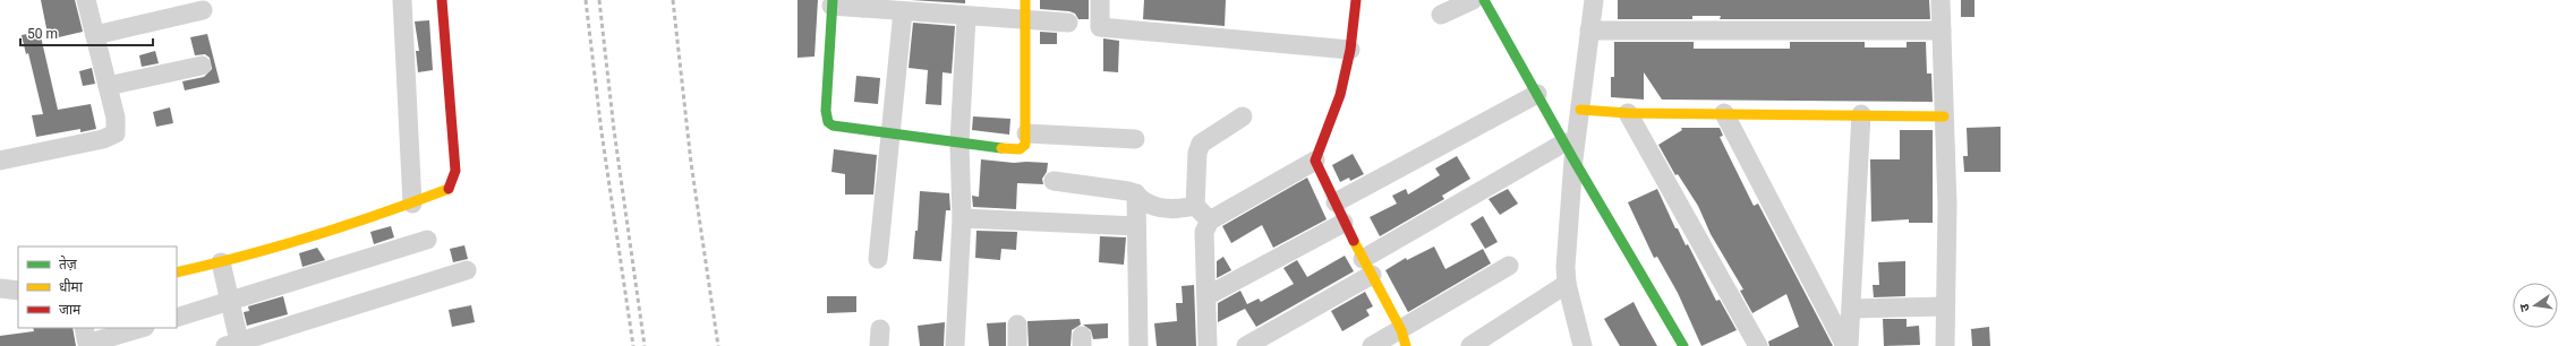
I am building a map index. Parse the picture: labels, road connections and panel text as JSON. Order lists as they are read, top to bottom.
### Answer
{
  "legend": ["तेज़", "धीमा", "जाम"],
  "scale_bar": "50 m",
  "north": "left"
}
